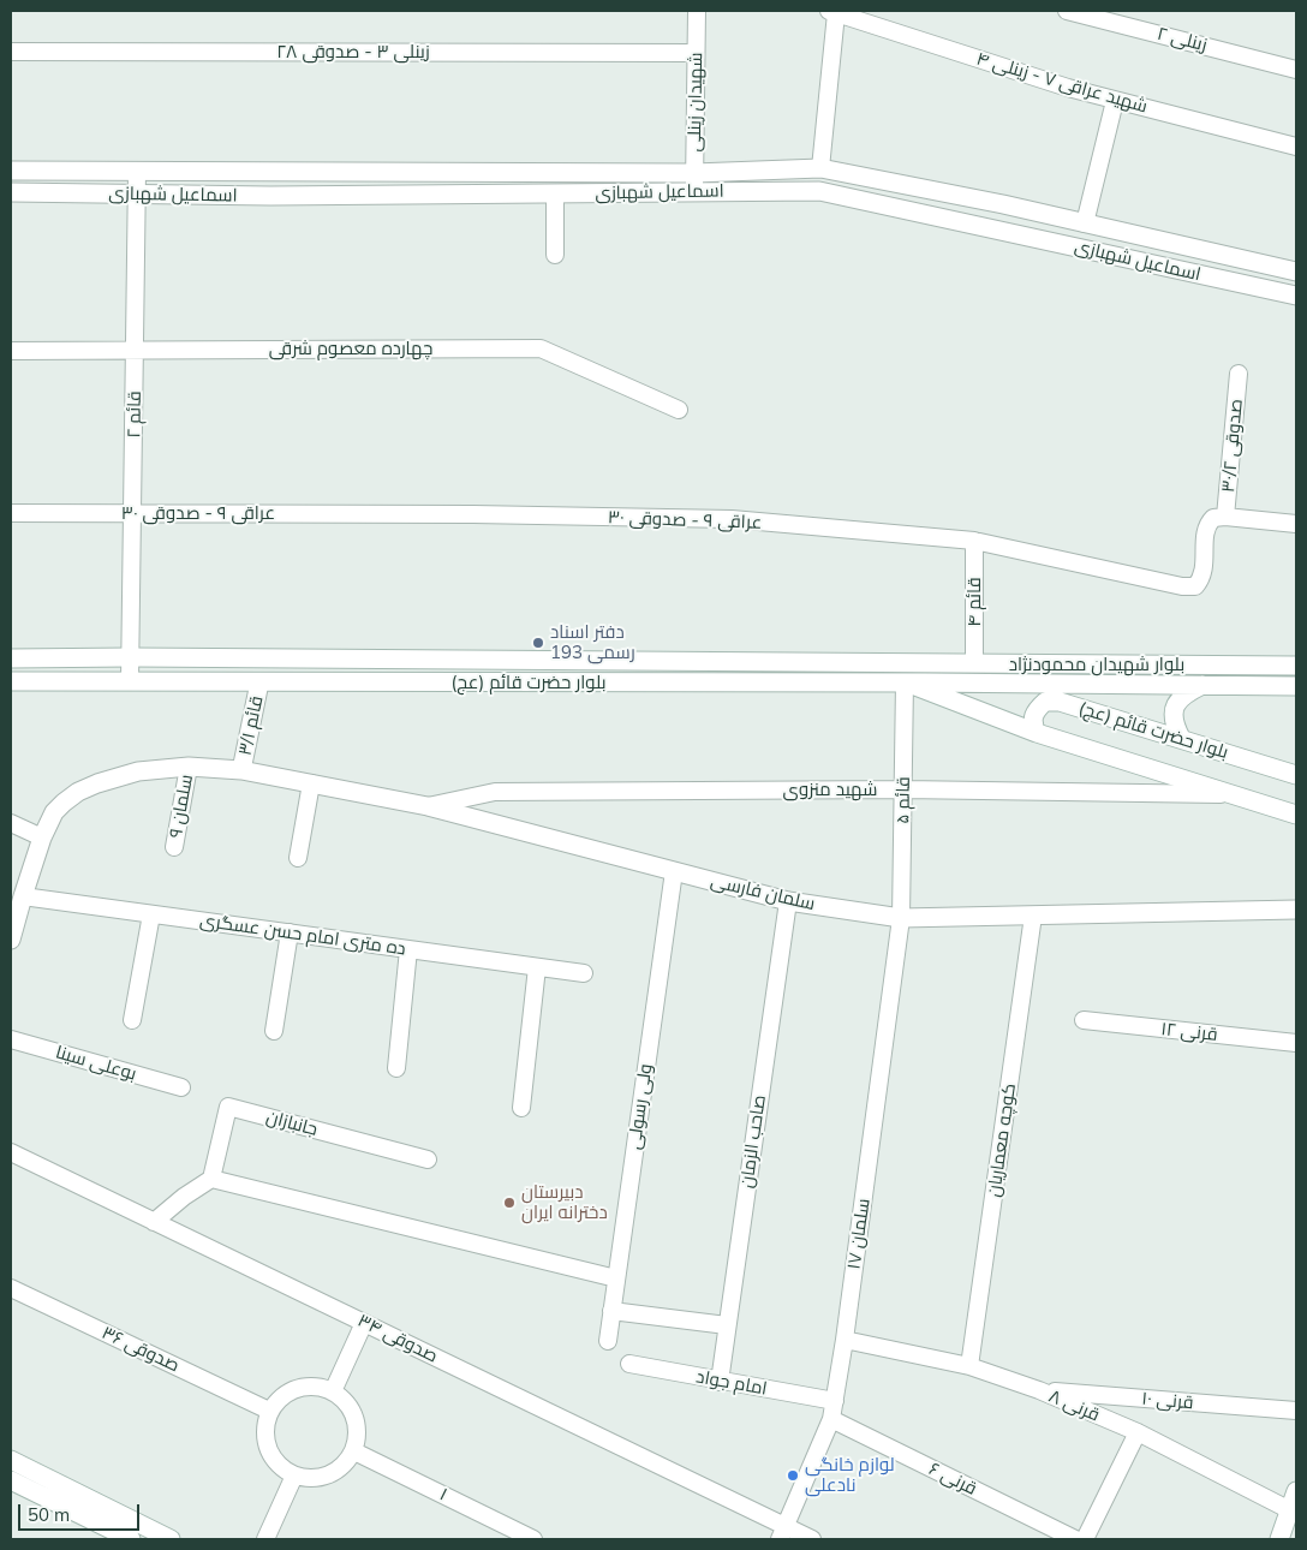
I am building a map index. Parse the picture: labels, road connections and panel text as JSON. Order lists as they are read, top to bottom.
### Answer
{
  "streets": {
    "street": [
      "زینلی ۲",
      "زینلی ۳ - صدوقی ۲۸",
      "شهید عراقی ۷ - زینلی ۴",
      "شهیدان زینلی",
      "اسماعیل شهبازی",
      "چهارده معصوم شرقی",
      "قائم ۲",
      "صدوقی ۳۰/۲",
      "عراقی ۹ - صدوقی ۳۰",
      "قائم ۴",
      "بلوار شهیدان محمودنژاد",
      "بلوار حضرت قائم (عج)",
      "قائم ۳/۱",
      "شهید منزوی",
      "قائم ۵",
      "سلمان ۹",
      "سلمان فارسی",
      "ده متری امام حسن عسگری",
      "قرنی ۱۲",
      "بوعلی سینا",
      "ولی رسولی",
      "جانبازان",
      "کوچه معماریان",
      "صاحب الزمان",
      "سلمان ۱۷",
      "صدوقی ۳۴",
      "صدوقی ۳۶",
      "امام جواد",
      "قرنی ۱۰",
      "قرنی ۸",
      "قرنی ۶",
      "۱"
    ]
  },
  "crossings": [
    ["زینلی ۳ - صدوقی ۲۸", "شهیدان زینلی"],
    ["شهیدان زینلی", "اسماعیل شهبازی"],
    ["اسماعیل شهبازی", "قائم ۲"],
    ["چهارده معصوم شرقی", "قائم ۲"],
    ["قائم ۲", "عراقی ۹ - صدوقی ۳۰"],
    ["قائم ۲", "بلوار حضرت قائم (عج)"],
    ["صدوقی ۳۰/۲", "عراقی ۹ - صدوقی ۳۰"],
    ["عراقی ۹ - صدوقی ۳۰", "قائم ۴"],
    ["قائم ۴", "بلوار شهیدان محمودنژاد"],
    ["بلوار شهیدان محمودنژاد", "بلوار حضرت قائم (عج)"],
    ["بلوار شهیدان محمودنژاد", "قائم ۵"],
    ["بلوار حضرت قائم (عج)", "قائم ۳/۱"],
    ["بلوار حضرت قائم (عج)", "شهید منزوی"],
    ["بلوار حضرت قائم (عج)", "قائم ۵"],
    ["قائم ۳/۱", "سلمان فارسی"],
    ["شهید منزوی", "قائم ۵"],
    ["شهید منزوی", "سلمان فارسی"],
    ["قائم ۵", "سلمان فارسی"],
    ["قائم ۵", "سلمان ۱۷"],
    ["سلمان ۹", "سلمان فارسی"],
    ["سلمان فارسی", "ده متری امام حسن عسگری"],
    ["سلمان فارسی", "ولی رسولی"],
    ["سلمان فارسی", "کوچه معماریان"],
    ["سلمان فارسی", "صاحب الزمان"],
    ["سلمان فارسی", "سلمان ۱۷"],
    ["کوچه معماریان", "قرنی ۸"],
    ["صاحب الزمان", "امام جواد"],
    ["سلمان ۱۷", "صدوقی ۳۴"],
    ["سلمان ۱۷", "امام جواد"],
    ["سلمان ۱۷", "قرنی ۸"],
    ["سلمان ۱۷", "قرنی ۶"],
    ["صدوقی ۳۶", "۱"],
    ["قرنی ۱۰", "قرنی ۸"]
  ],
  "places": ["دفتر اسناد رسمی 193", "دبیرستان دخترانه ایران", "لوازم خانگی نادعلی"],
  "scale_bar": "50 m"
}
